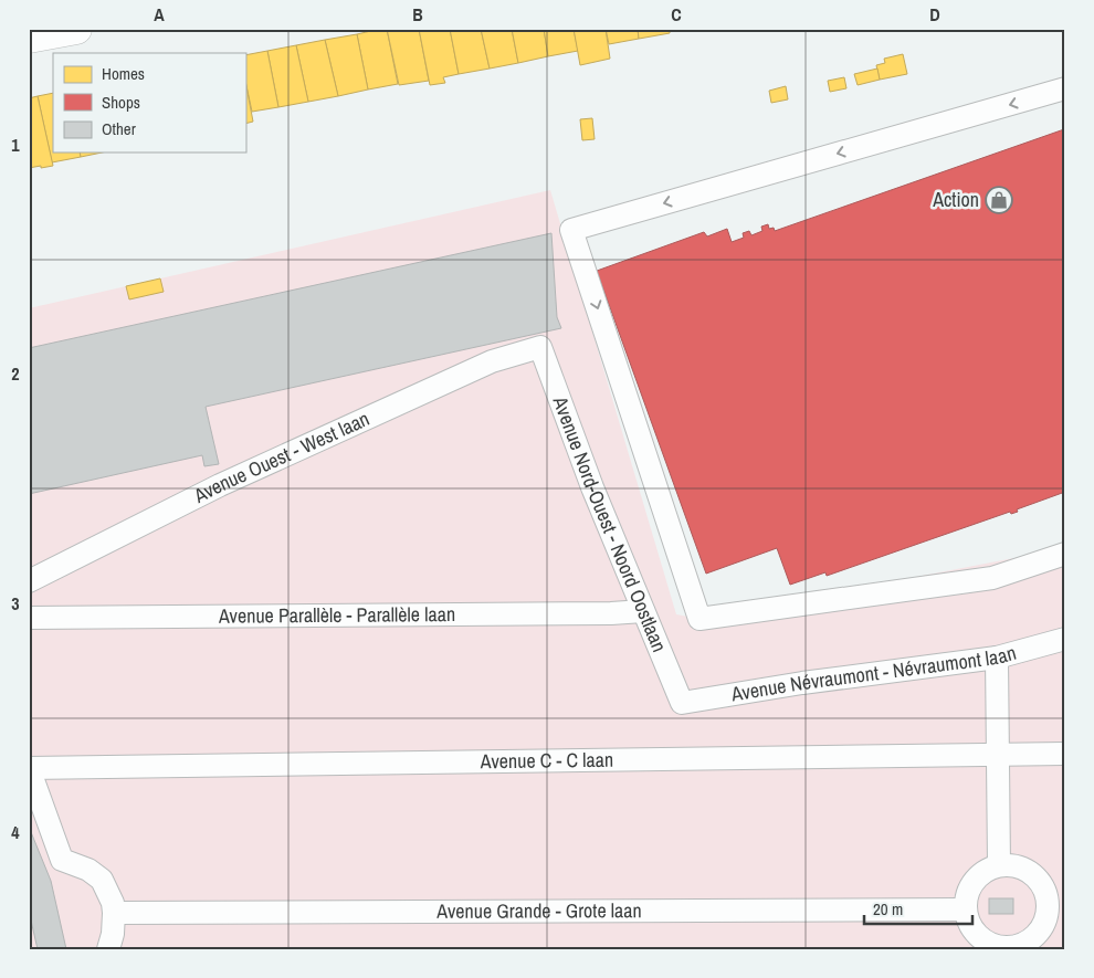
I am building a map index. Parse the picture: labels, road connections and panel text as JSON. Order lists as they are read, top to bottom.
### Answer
{
  "streets": {
    "lane": [
      "Avenue Ouest - West laan",
      "Avenue Nord-Ouest - Noord Oostlaan",
      "Avenue Parallèle - Parallèle laan",
      "Avenue Névraumont - Névraumont laan",
      "Avenue C - C laan",
      "Avenue Grande - Grote laan"
    ]
  },
  "crossings": [
    ["Avenue Ouest - West laan", "Avenue Nord-Ouest - Noord Oostlaan"],
    ["Avenue Nord-Ouest - Noord Oostlaan", "Avenue Parallèle - Parallèle laan"],
    ["Avenue Nord-Ouest - Noord Oostlaan", "Avenue Névraumont - Névraumont laan"]
  ],
  "places": {
    "shop": ["Action"]
  },
  "legend": ["Homes", "Shops", "Other"],
  "scale_bar": "20 m",
  "grid": {
    "columns": [
      "A",
      "B",
      "C",
      "D"
    ],
    "rows": [
      "1",
      "2",
      "3",
      "4"
    ]
  }
}
